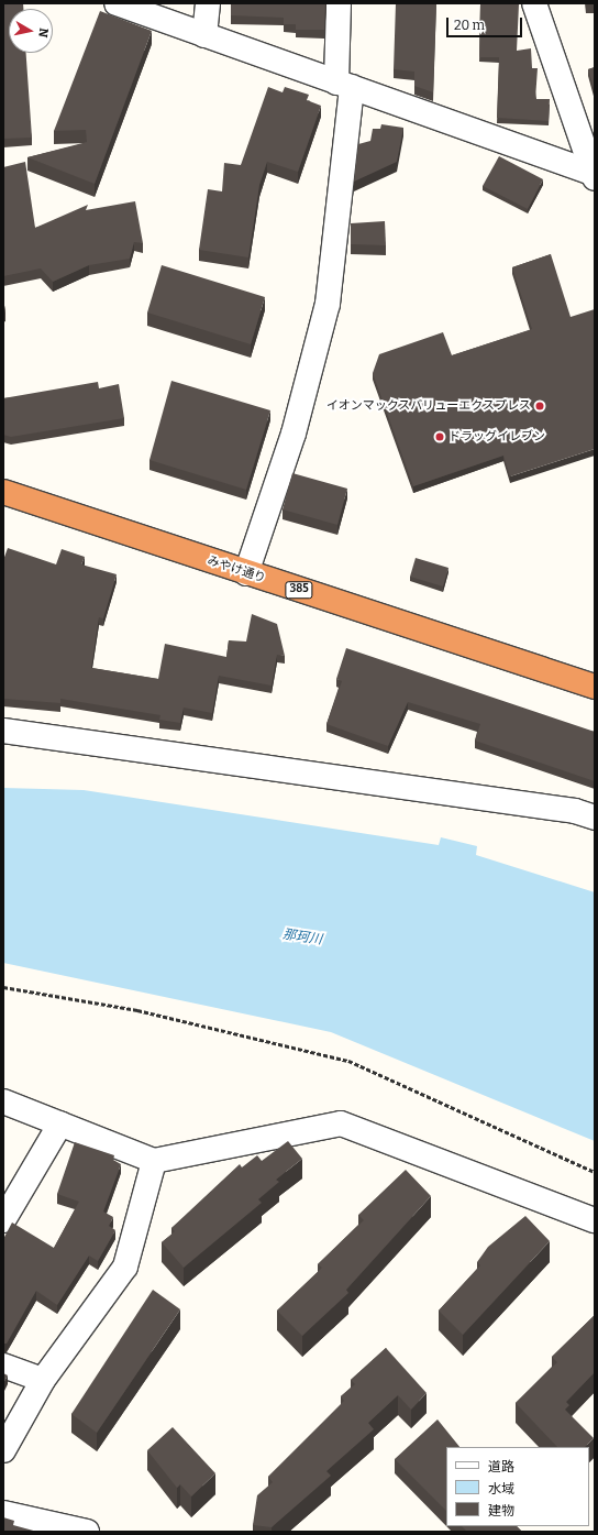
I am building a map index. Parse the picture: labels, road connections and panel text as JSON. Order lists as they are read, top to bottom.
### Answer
{
  "streets": {
    "highway": ["みやけ通り", "385"]
  },
  "water": ["那珂川"],
  "places": ["イオンマックスバリューエクスプレス", "ドラッグイレブン"],
  "legend": ["道路", "水域", "建物"],
  "scale_bar": "20 m",
  "north": "right"
}
